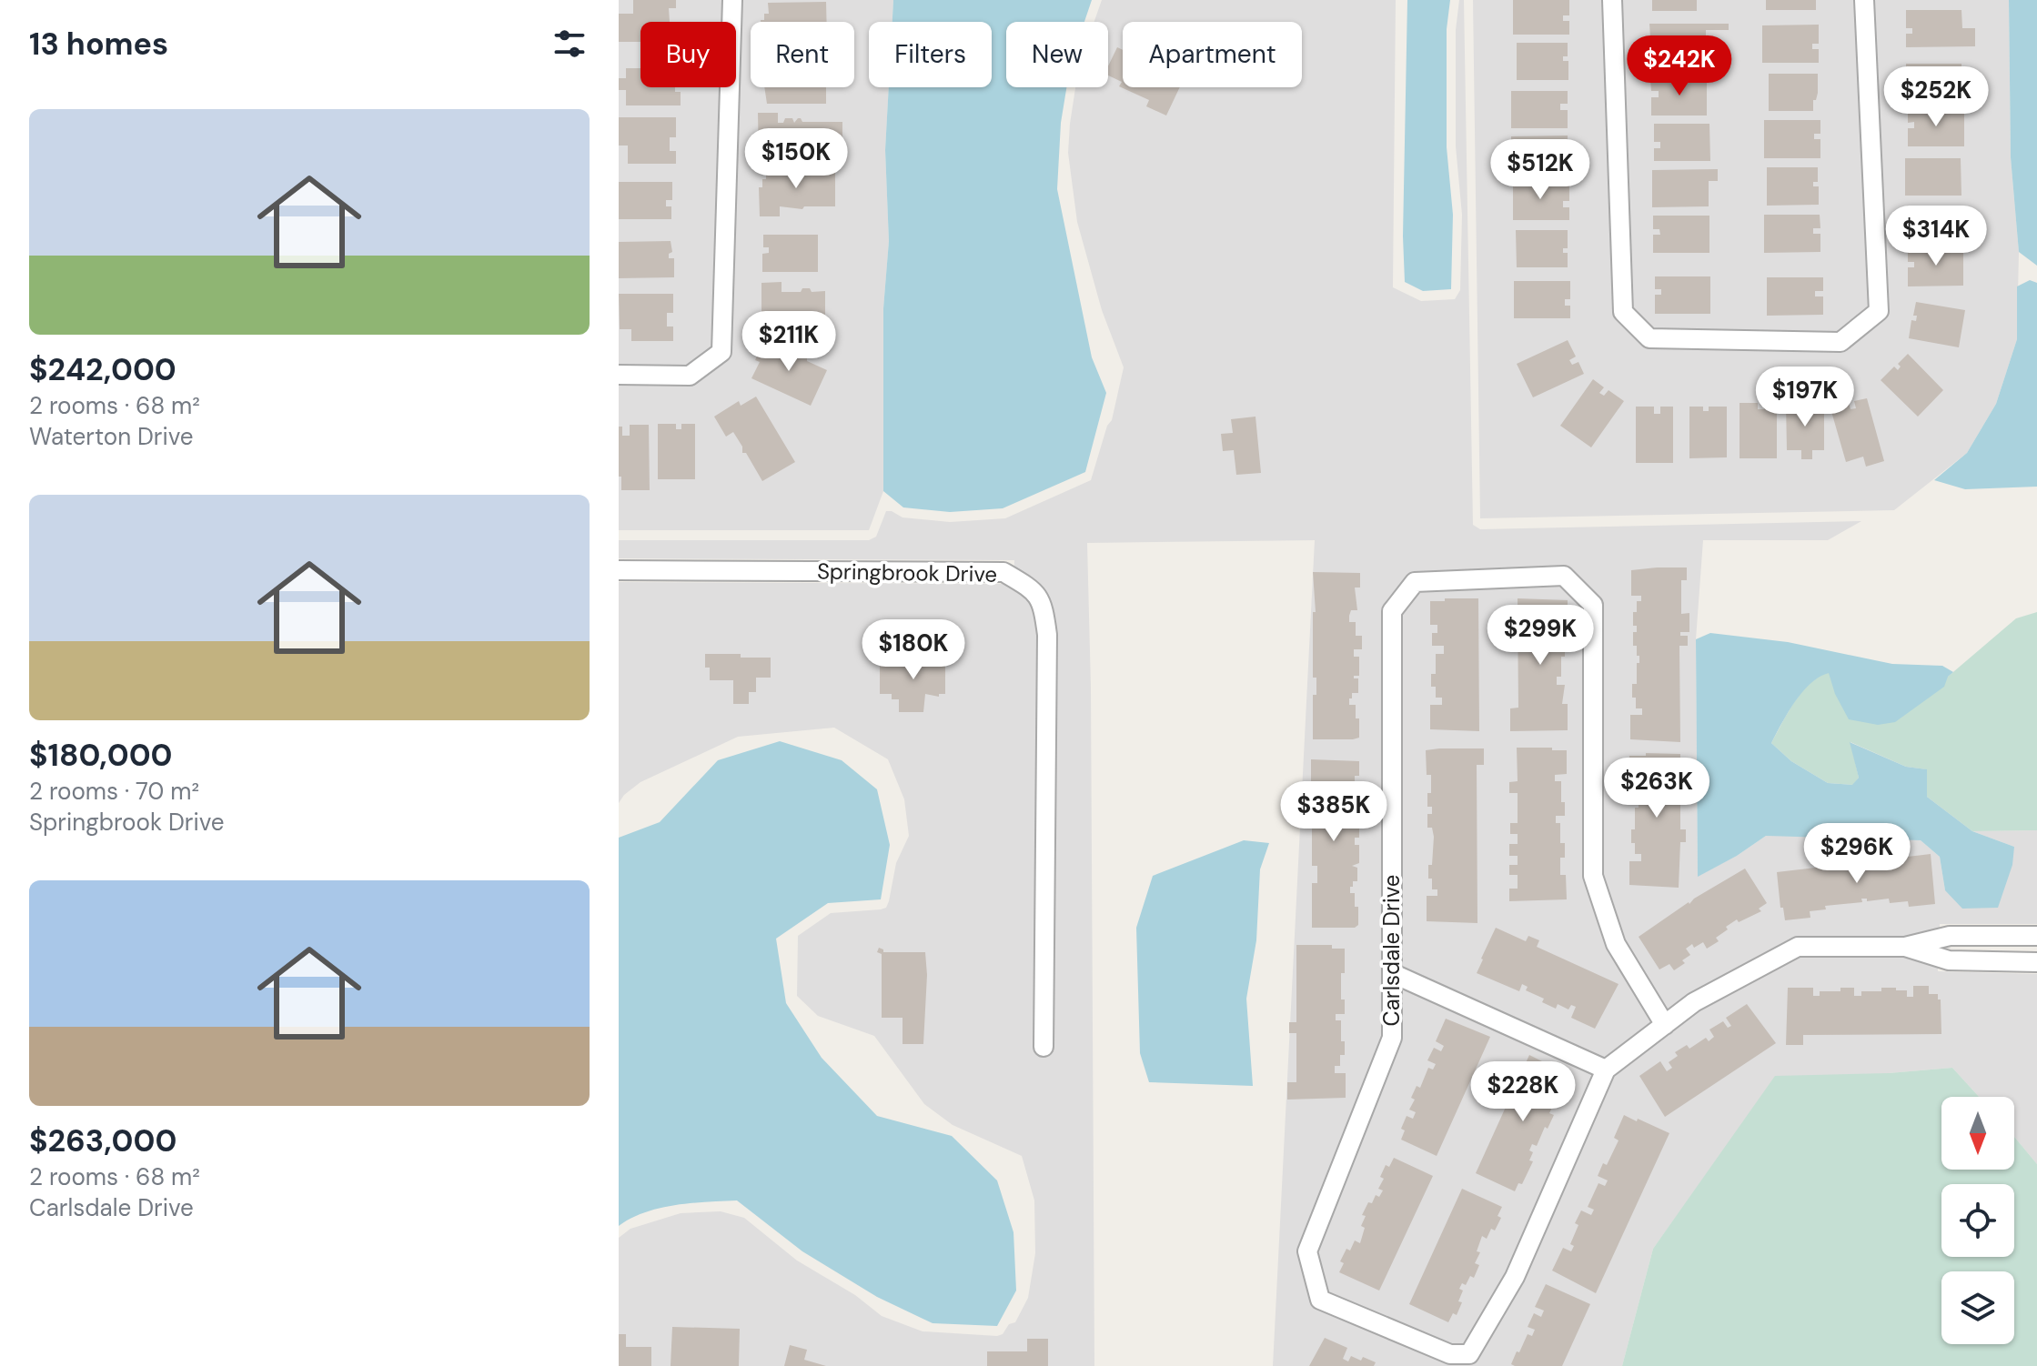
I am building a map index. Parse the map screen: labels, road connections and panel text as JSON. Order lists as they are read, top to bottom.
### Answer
{
  "streets": {
    "street": ["Springbrook Drive", "Carlsdale Drive"]
  },
  "north": "bottom",
  "page": {
    "heading": "13 homes",
    "chip": [
      "Buy",
      "Rent",
      "Filters",
      "New",
      "Apartment"
    ],
    "price": [
      "$242K",
      "$252K",
      "$150K",
      "$512K",
      "$314K",
      "$211K",
      "$197K",
      "$299K",
      "$180K",
      "$263K",
      "$385K",
      "$296K",
      "$228K"
    ],
    "list": [
      {
        "name": "$242,000",
        "note": "2 rooms · 68 m² · Waterton Drive"
      },
      {
        "name": "$180,000",
        "note": "2 rooms · 70 m² · Springbrook Drive"
      },
      {
        "name": "$263,000",
        "note": "2 rooms · 68 m² · Carlsdale Drive"
      }
    ]
  }
}
